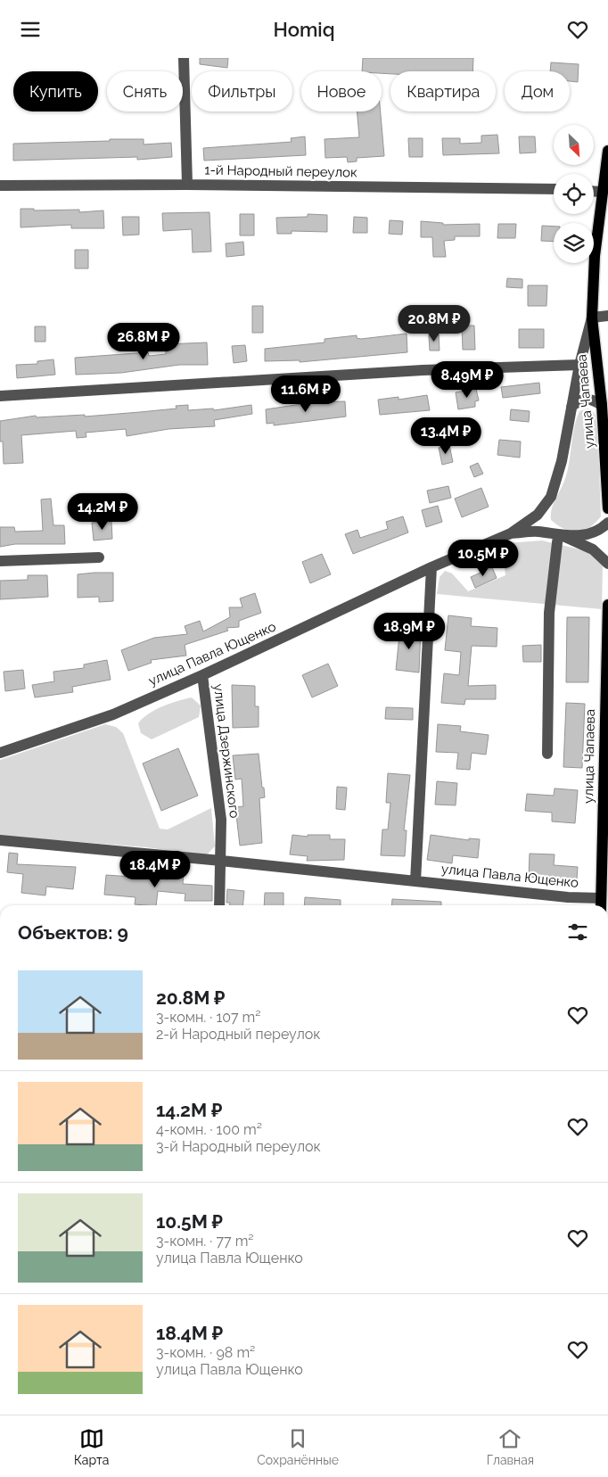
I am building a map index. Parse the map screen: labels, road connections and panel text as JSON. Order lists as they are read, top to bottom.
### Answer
{
  "streets": {
    "main road": ["улица Чапаева"],
    "street": ["1-й Народный переулок", "улица Павла Ющенко", "улица Дзержинского"]
  },
  "crossings": [
    ["улица Чапаева", "улица Павла Ющенко"],
    ["улица Павла Ющенко", "улица Дзержинского"]
  ],
  "north": "bottom right",
  "page": {
    "header": "Homiq",
    "chip": [
      "Купить",
      "Снять",
      "Фильтры",
      "Новое",
      "Квартира",
      "Дом"
    ],
    "price": [
      "20.8M ₽",
      "26.8M ₽",
      "8.49M ₽",
      "11.6M ₽",
      "13.4M ₽",
      "14.2M ₽",
      "10.5M ₽",
      "18.9M ₽",
      "18.4M ₽"
    ],
    "heading": "Объектов: 9",
    "list": [
      {
        "name": "20.8M ₽",
        "note": "3-комн. · 107 m² · 2-й Народный переулок"
      },
      {
        "name": "14.2M ₽",
        "note": "4-комн. · 100 m² · 3-й Народный переулок"
      },
      {
        "name": "10.5M ₽",
        "note": "3-комн. · 77 m² · улица Павла Ющенко"
      },
      {
        "name": "18.4M ₽",
        "note": "3-комн. · 98 m² · улица Павла Ющенко"
      }
    ],
    "tabs": ["Карта", "Сохранённые", "Главная"]
  }
}
